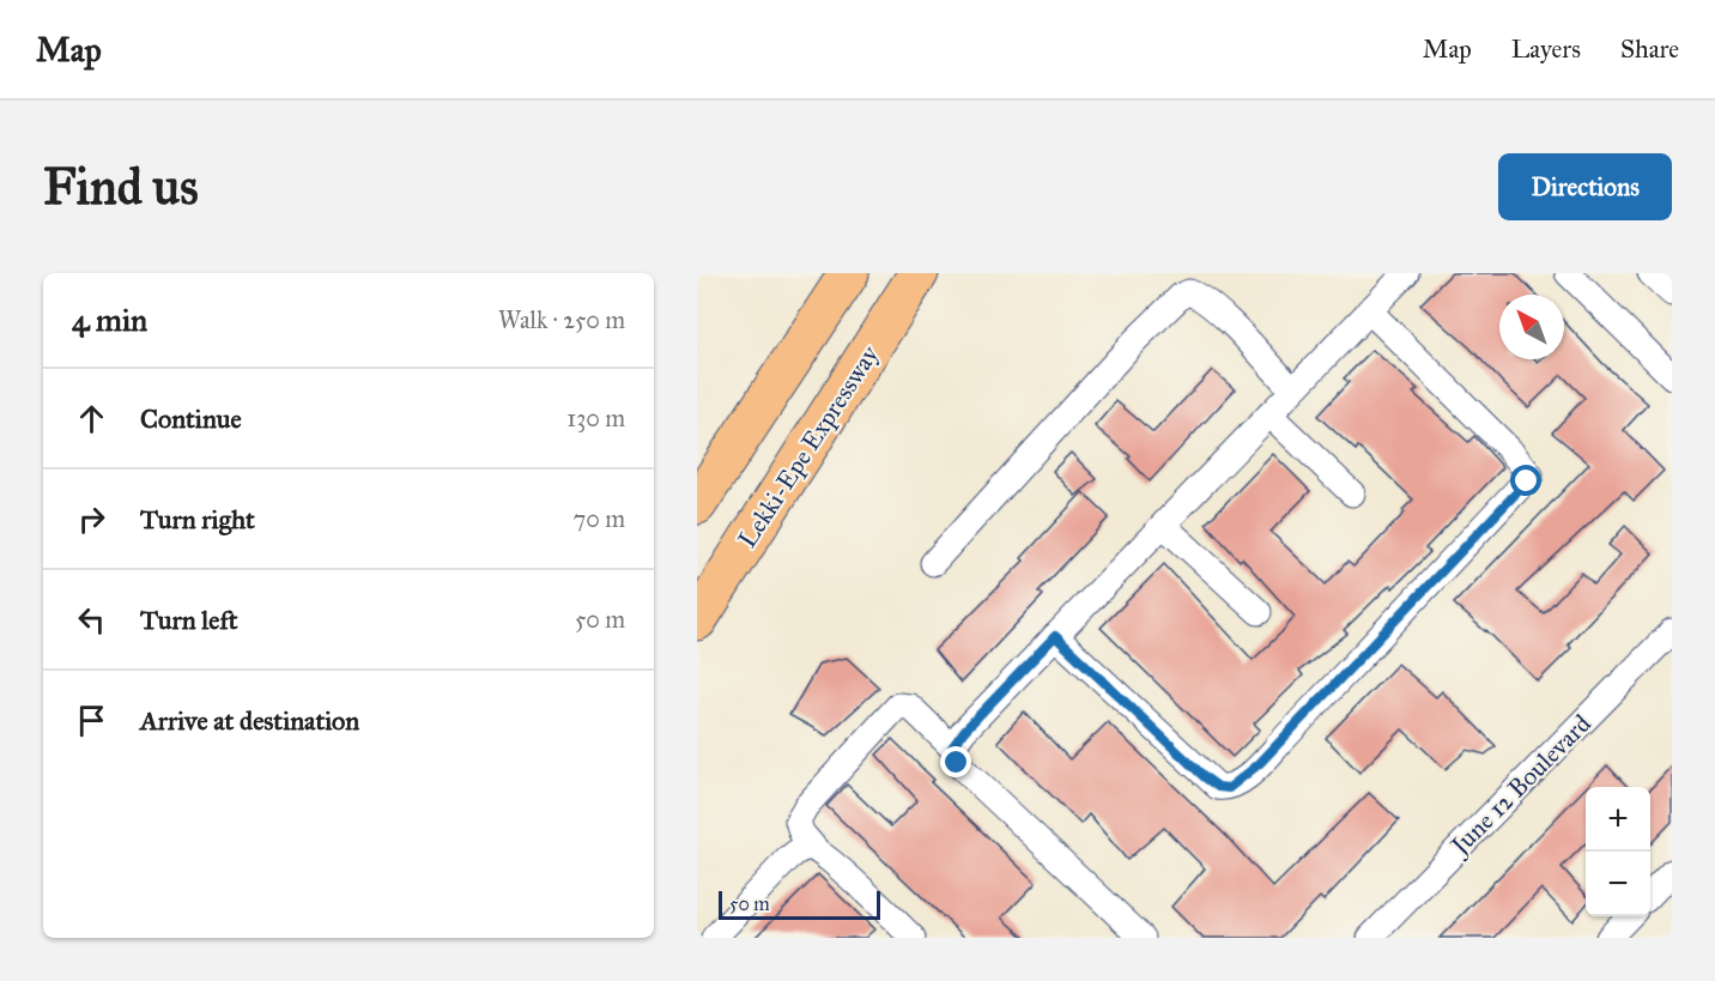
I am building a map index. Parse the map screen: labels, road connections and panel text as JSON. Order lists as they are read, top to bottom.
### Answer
{
  "streets": {
    "highway": ["Lekki-Epe Expressway"],
    "street": ["June 12 Boulevard"]
  },
  "scale_bar": "50 m",
  "north": "top left",
  "page": {
    "header": "Map",
    "nav": ["Map", "Layers", "Share"],
    "buttons": "Directions",
    "title": "Find us",
    "heading": ["4 min", "Walk · 250 m"],
    "list": [
      ["Continue", "130 m"],
      ["Turn right", "70 m"],
      ["Turn left", "50 m"],
      "Arrive at destination"
    ],
    "map_buttons": ["+", "−"],
    "scale": "50 m"
  }
}
